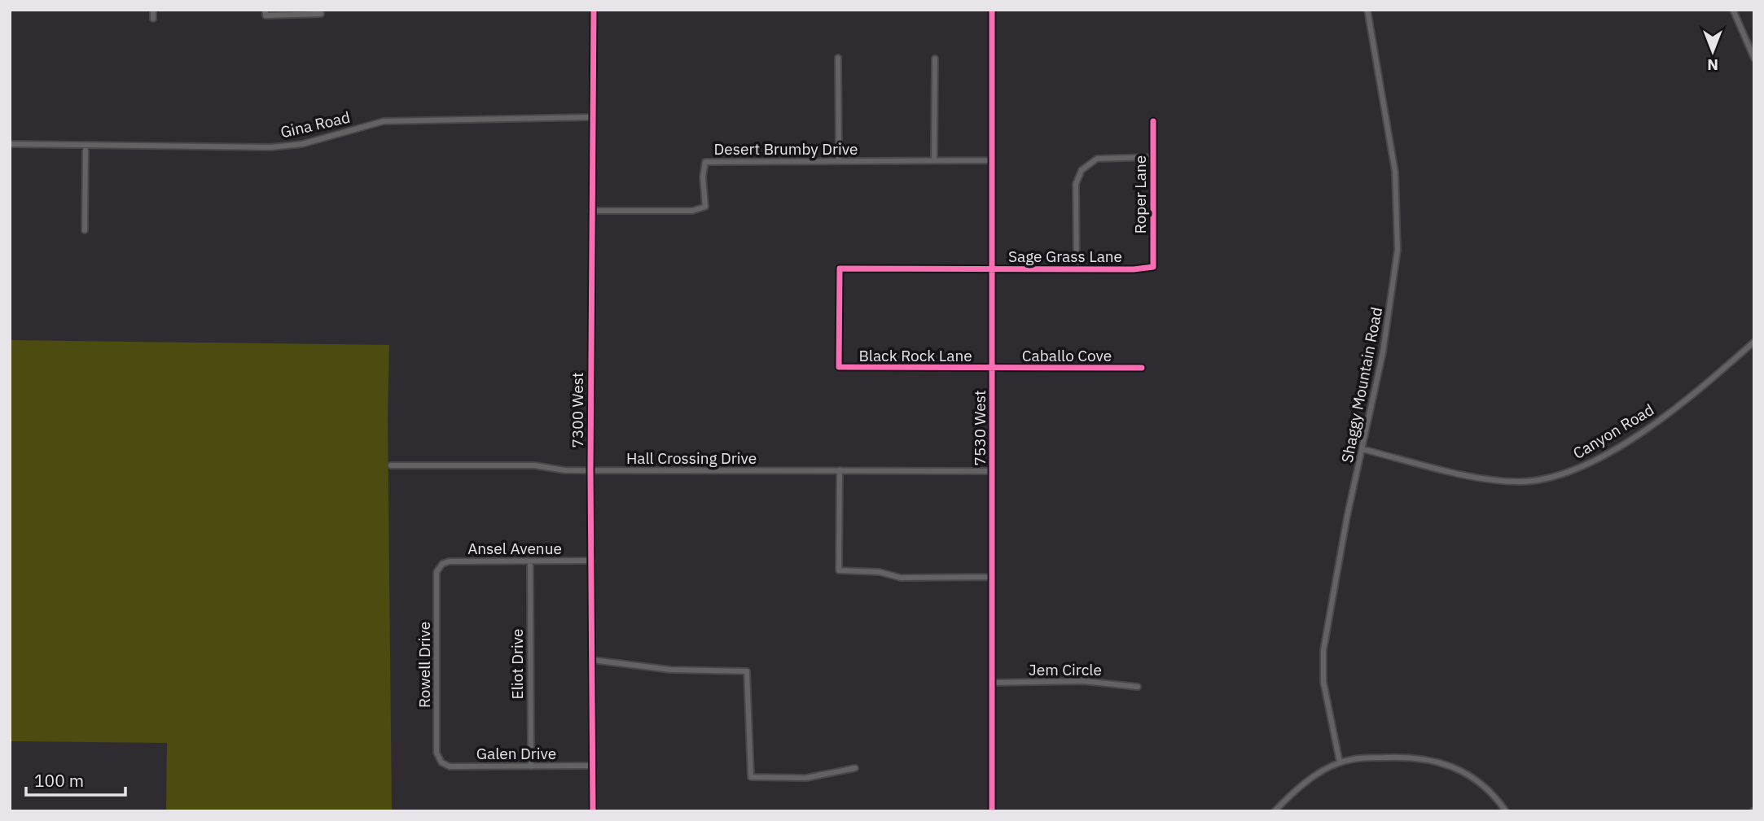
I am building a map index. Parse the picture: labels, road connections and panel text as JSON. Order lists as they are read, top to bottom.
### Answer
{
  "streets": {
    "street": [
      "Gina Road",
      "Desert Brumby Drive",
      "Roper Lane",
      "Sage Grass Lane",
      "Black Rock Lane",
      "Caballo Cove",
      "Shaggy Mountain Road",
      "7300 West",
      "7530 West",
      "Canyon Road",
      "Hall Crossing Drive",
      "Ansel Avenue",
      "Eliot Drive",
      "Rowell Drive",
      "Jem Circle",
      "Galen Drive"
    ]
  },
  "crossings": [
    ["Gina Road", "7300 West"],
    ["Desert Brumby Drive", "7300 West"],
    ["Desert Brumby Drive", "7530 West"],
    ["Roper Lane", "Sage Grass Lane"],
    ["Sage Grass Lane", "Black Rock Lane"],
    ["Sage Grass Lane", "7530 West"],
    ["Black Rock Lane", "Caballo Cove"],
    ["Black Rock Lane", "7530 West"],
    ["Caballo Cove", "7530 West"],
    ["Shaggy Mountain Road", "Canyon Road"],
    ["7300 West", "Hall Crossing Drive"],
    ["7300 West", "Ansel Avenue"],
    ["7300 West", "Galen Drive"],
    ["7530 West", "Hall Crossing Drive"],
    ["7530 West", "Jem Circle"],
    ["Ansel Avenue", "Eliot Drive"],
    ["Ansel Avenue", "Rowell Drive"],
    ["Eliot Drive", "Galen Drive"],
    ["Rowell Drive", "Galen Drive"]
  ],
  "scale_bar": "100 m",
  "north": "bottom"
}
